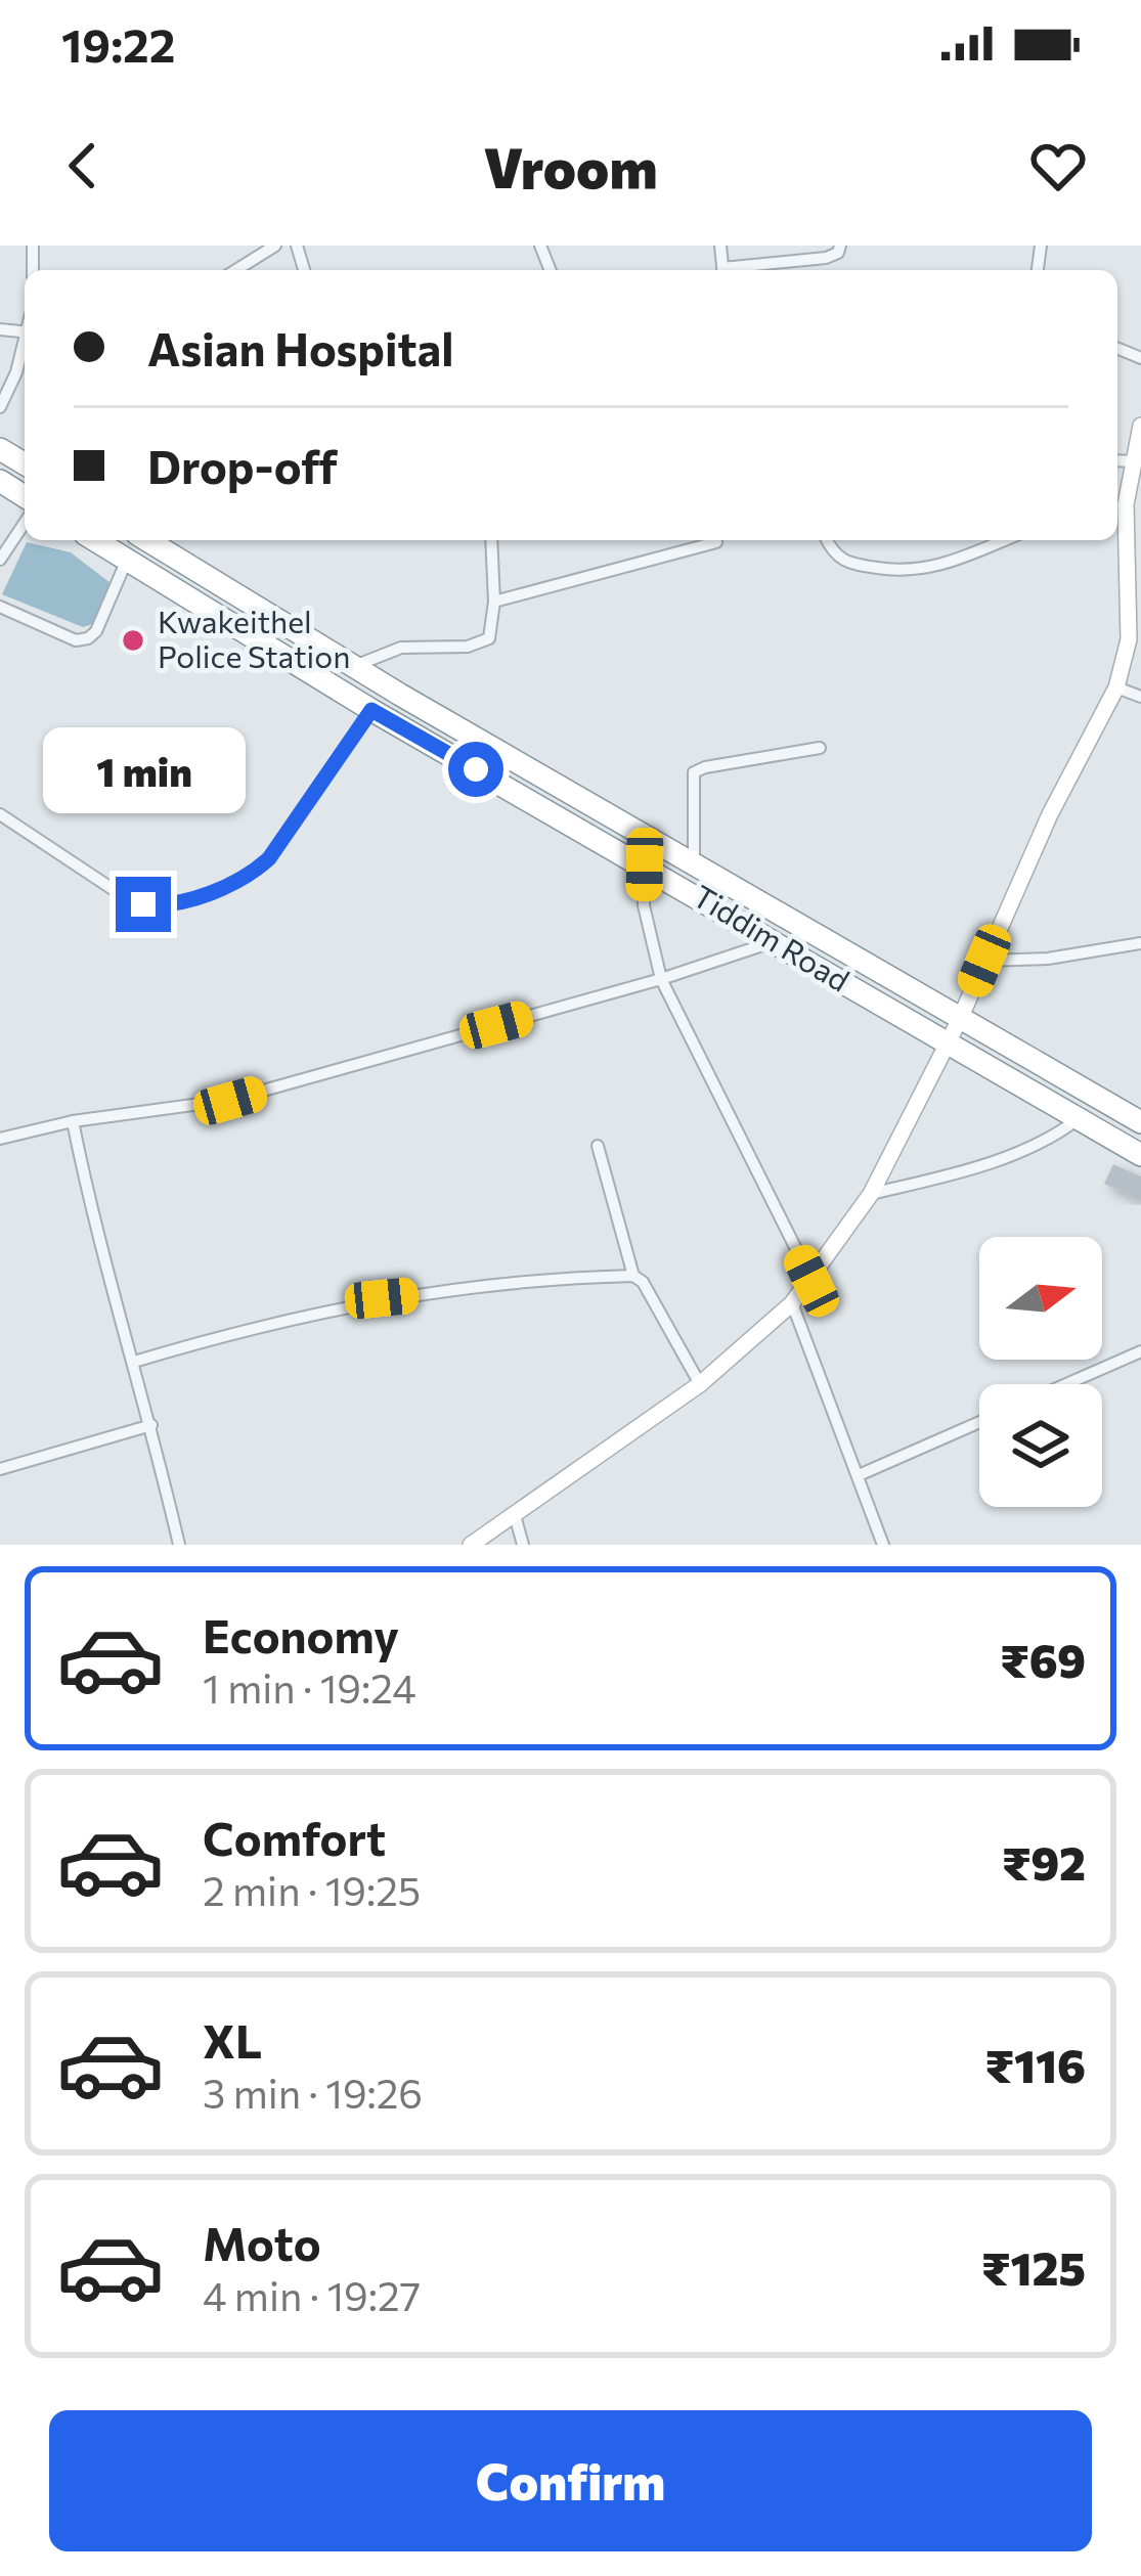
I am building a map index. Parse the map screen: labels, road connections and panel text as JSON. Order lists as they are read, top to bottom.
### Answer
{
  "streets": {
    "highway": ["Tiddim Road"]
  },
  "places": ["Kwakeithel Police Station"],
  "north": "right",
  "page": {
    "status": "19:22",
    "header": "Vroom",
    "banner": ["Asian Hospital", "Drop-off"],
    "bubble": "1 min",
    "list": [
      {
        "name": "Economy",
        "note": "1 min · 19:24",
        "value": "₹69"
      },
      {
        "name": "Comfort",
        "note": "2 min · 19:25",
        "value": "₹92"
      },
      {
        "name": "XL",
        "note": "3 min · 19:26",
        "value": "₹116"
      },
      {
        "name": "Moto",
        "note": "4 min · 19:27",
        "value": "₹125"
      }
    ],
    "buttons": "Confirm"
  }
}
